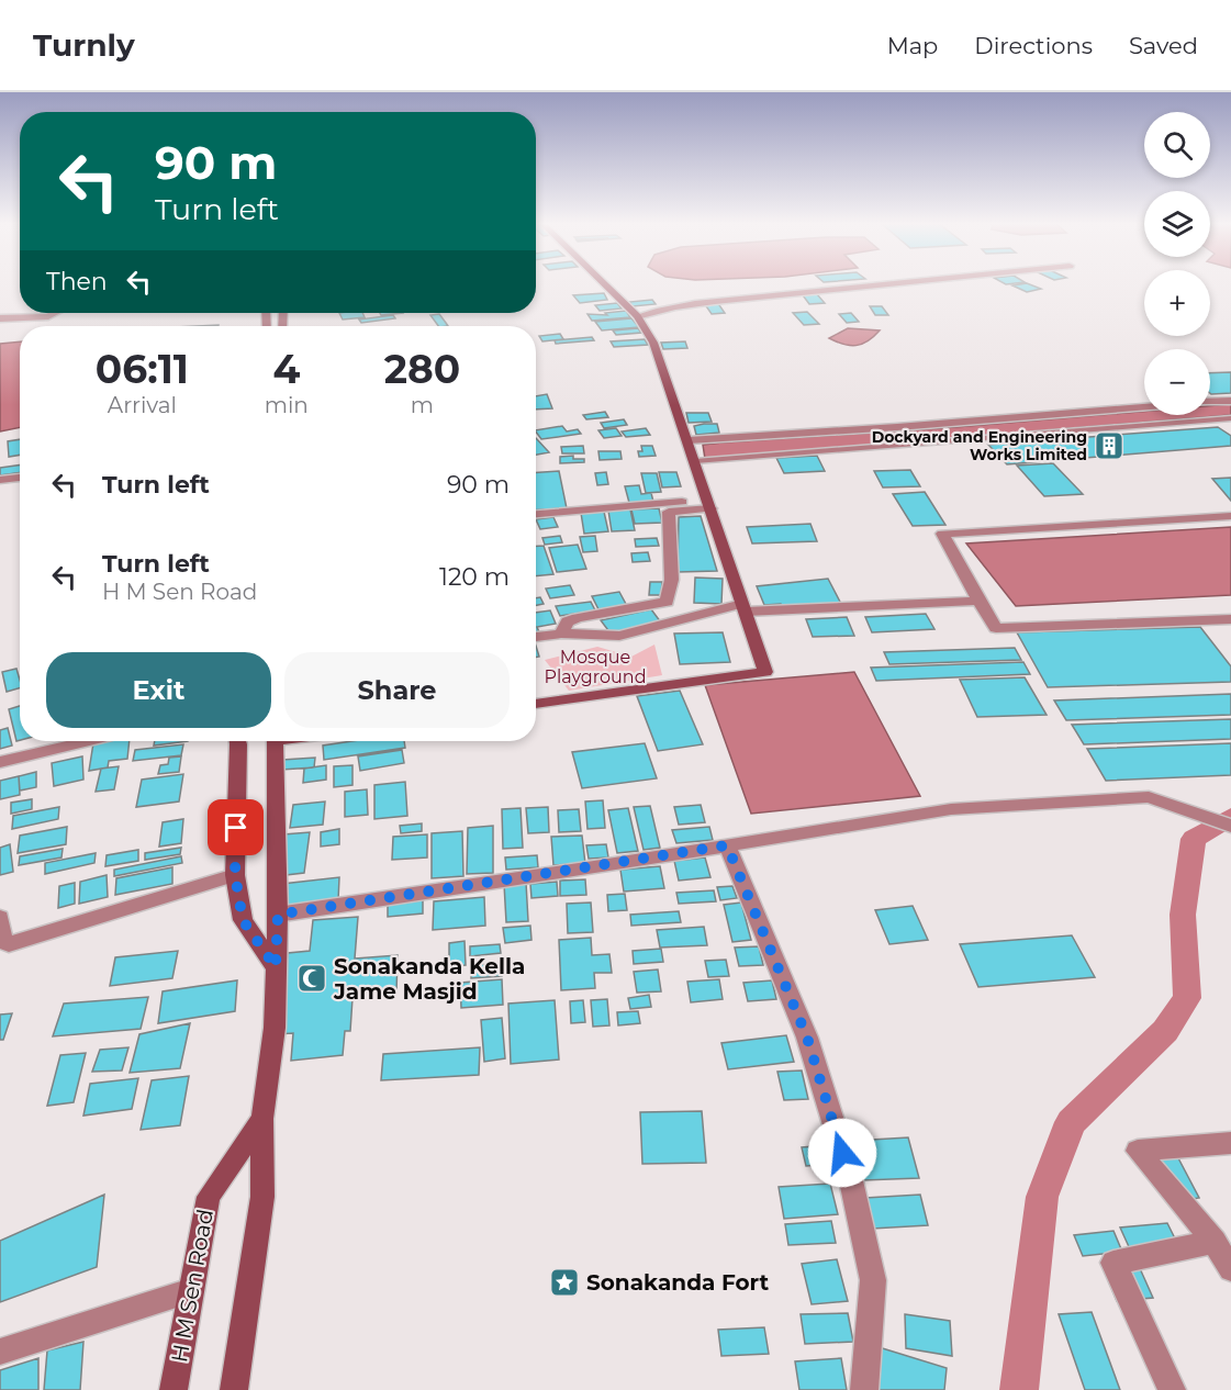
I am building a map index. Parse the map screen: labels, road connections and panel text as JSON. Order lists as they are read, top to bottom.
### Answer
{
  "streets": {
    "street": ["H M Sen Road"]
  },
  "parks": ["Mosque Playground"],
  "places": {
    "building": ["Dockyard and Engineering Works Limited"],
    "mosque": ["Sonakanda Kella Jame Masjid"],
    "place": ["Sonakanda Fort"]
  },
  "page": {
    "header": "Turnly",
    "nav": ["Map", "Directions", "Saved"],
    "map_buttons": ["+", "−"],
    "turn": ["90 m", "Turn left"],
    "then": "Then",
    "eta": [
      "06:11",
      "Arrival",
      "4",
      "min",
      "280",
      "m"
    ],
    "list": [
      {
        "name": "Turn left",
        "value": "90 m"
      },
      {
        "name": "Turn left",
        "note": "H M Sen Road",
        "value": "120 m"
      }
    ],
    "buttons": ["Exit", "Share"]
  }
}
